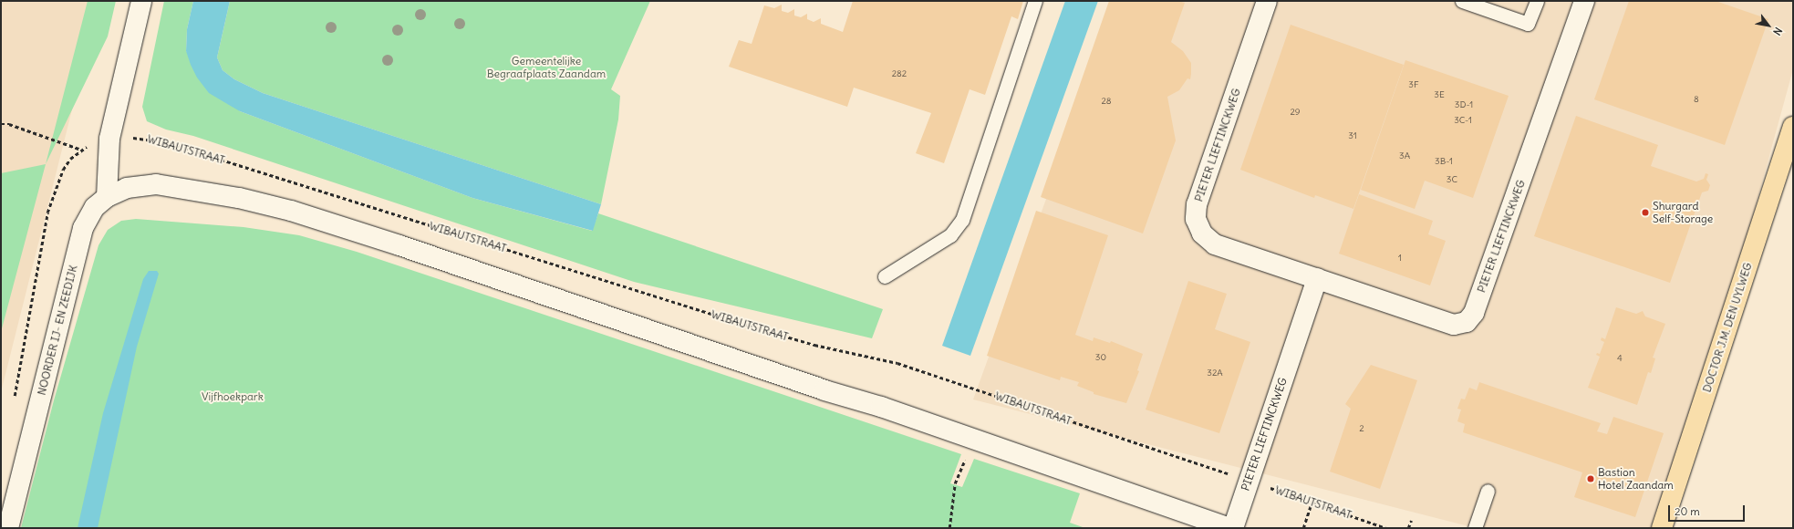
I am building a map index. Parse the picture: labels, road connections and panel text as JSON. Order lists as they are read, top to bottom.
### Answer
{
  "streets": {
    "main road": ["DOCTOR J.M. DEN UYLWEG"],
    "street": ["PIETER LIEFTINCKWEG", "NOORDER IJ- EN ZEEDIJK"],
    "path": ["WIBAUTSTRAAT"]
  },
  "crossings": [
    ["PIETER LIEFTINCKWEG", "WIBAUTSTRAAT"]
  ],
  "parks": ["Gemeentelijke Begraafplaats Zaandam", "Vijfhoekpark"],
  "places": ["Shurgard Self-Storage", "Bastion Hotel Zaandam"],
  "house_numbers": [
    "282",
    "3F",
    "3E",
    "8",
    "28",
    "3D-1",
    "29",
    "3C-1",
    "31",
    "3A",
    "3B-1",
    "3C",
    "1",
    "30",
    "4",
    "32A",
    "2"
  ],
  "scale_bar": "20 m",
  "north": "bottom right"
}
